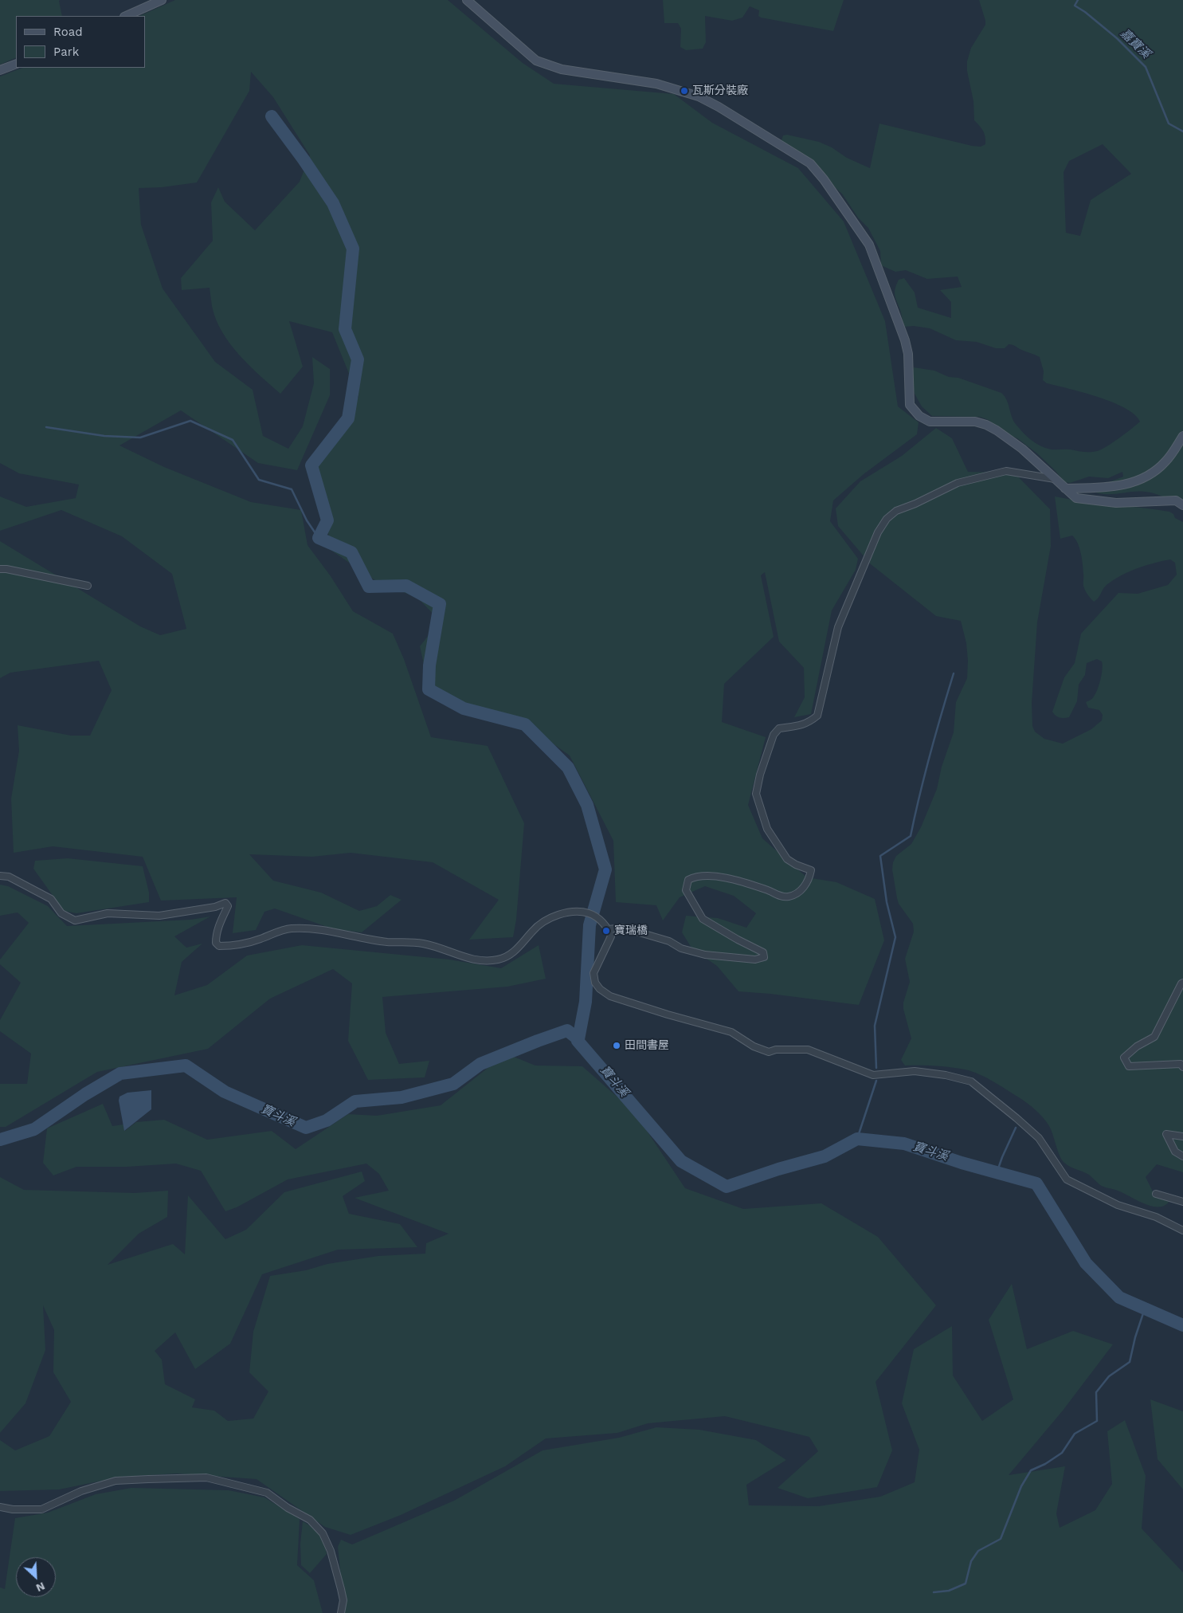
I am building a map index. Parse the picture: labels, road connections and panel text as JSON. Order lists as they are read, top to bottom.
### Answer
{
  "water": ["嘉寶溪", "寶斗溪"],
  "places": ["瓦斯分裝廠", "寶瑞橋", "田間書屋"],
  "legend": ["Road", "Park"],
  "north": "bottom right"
}
